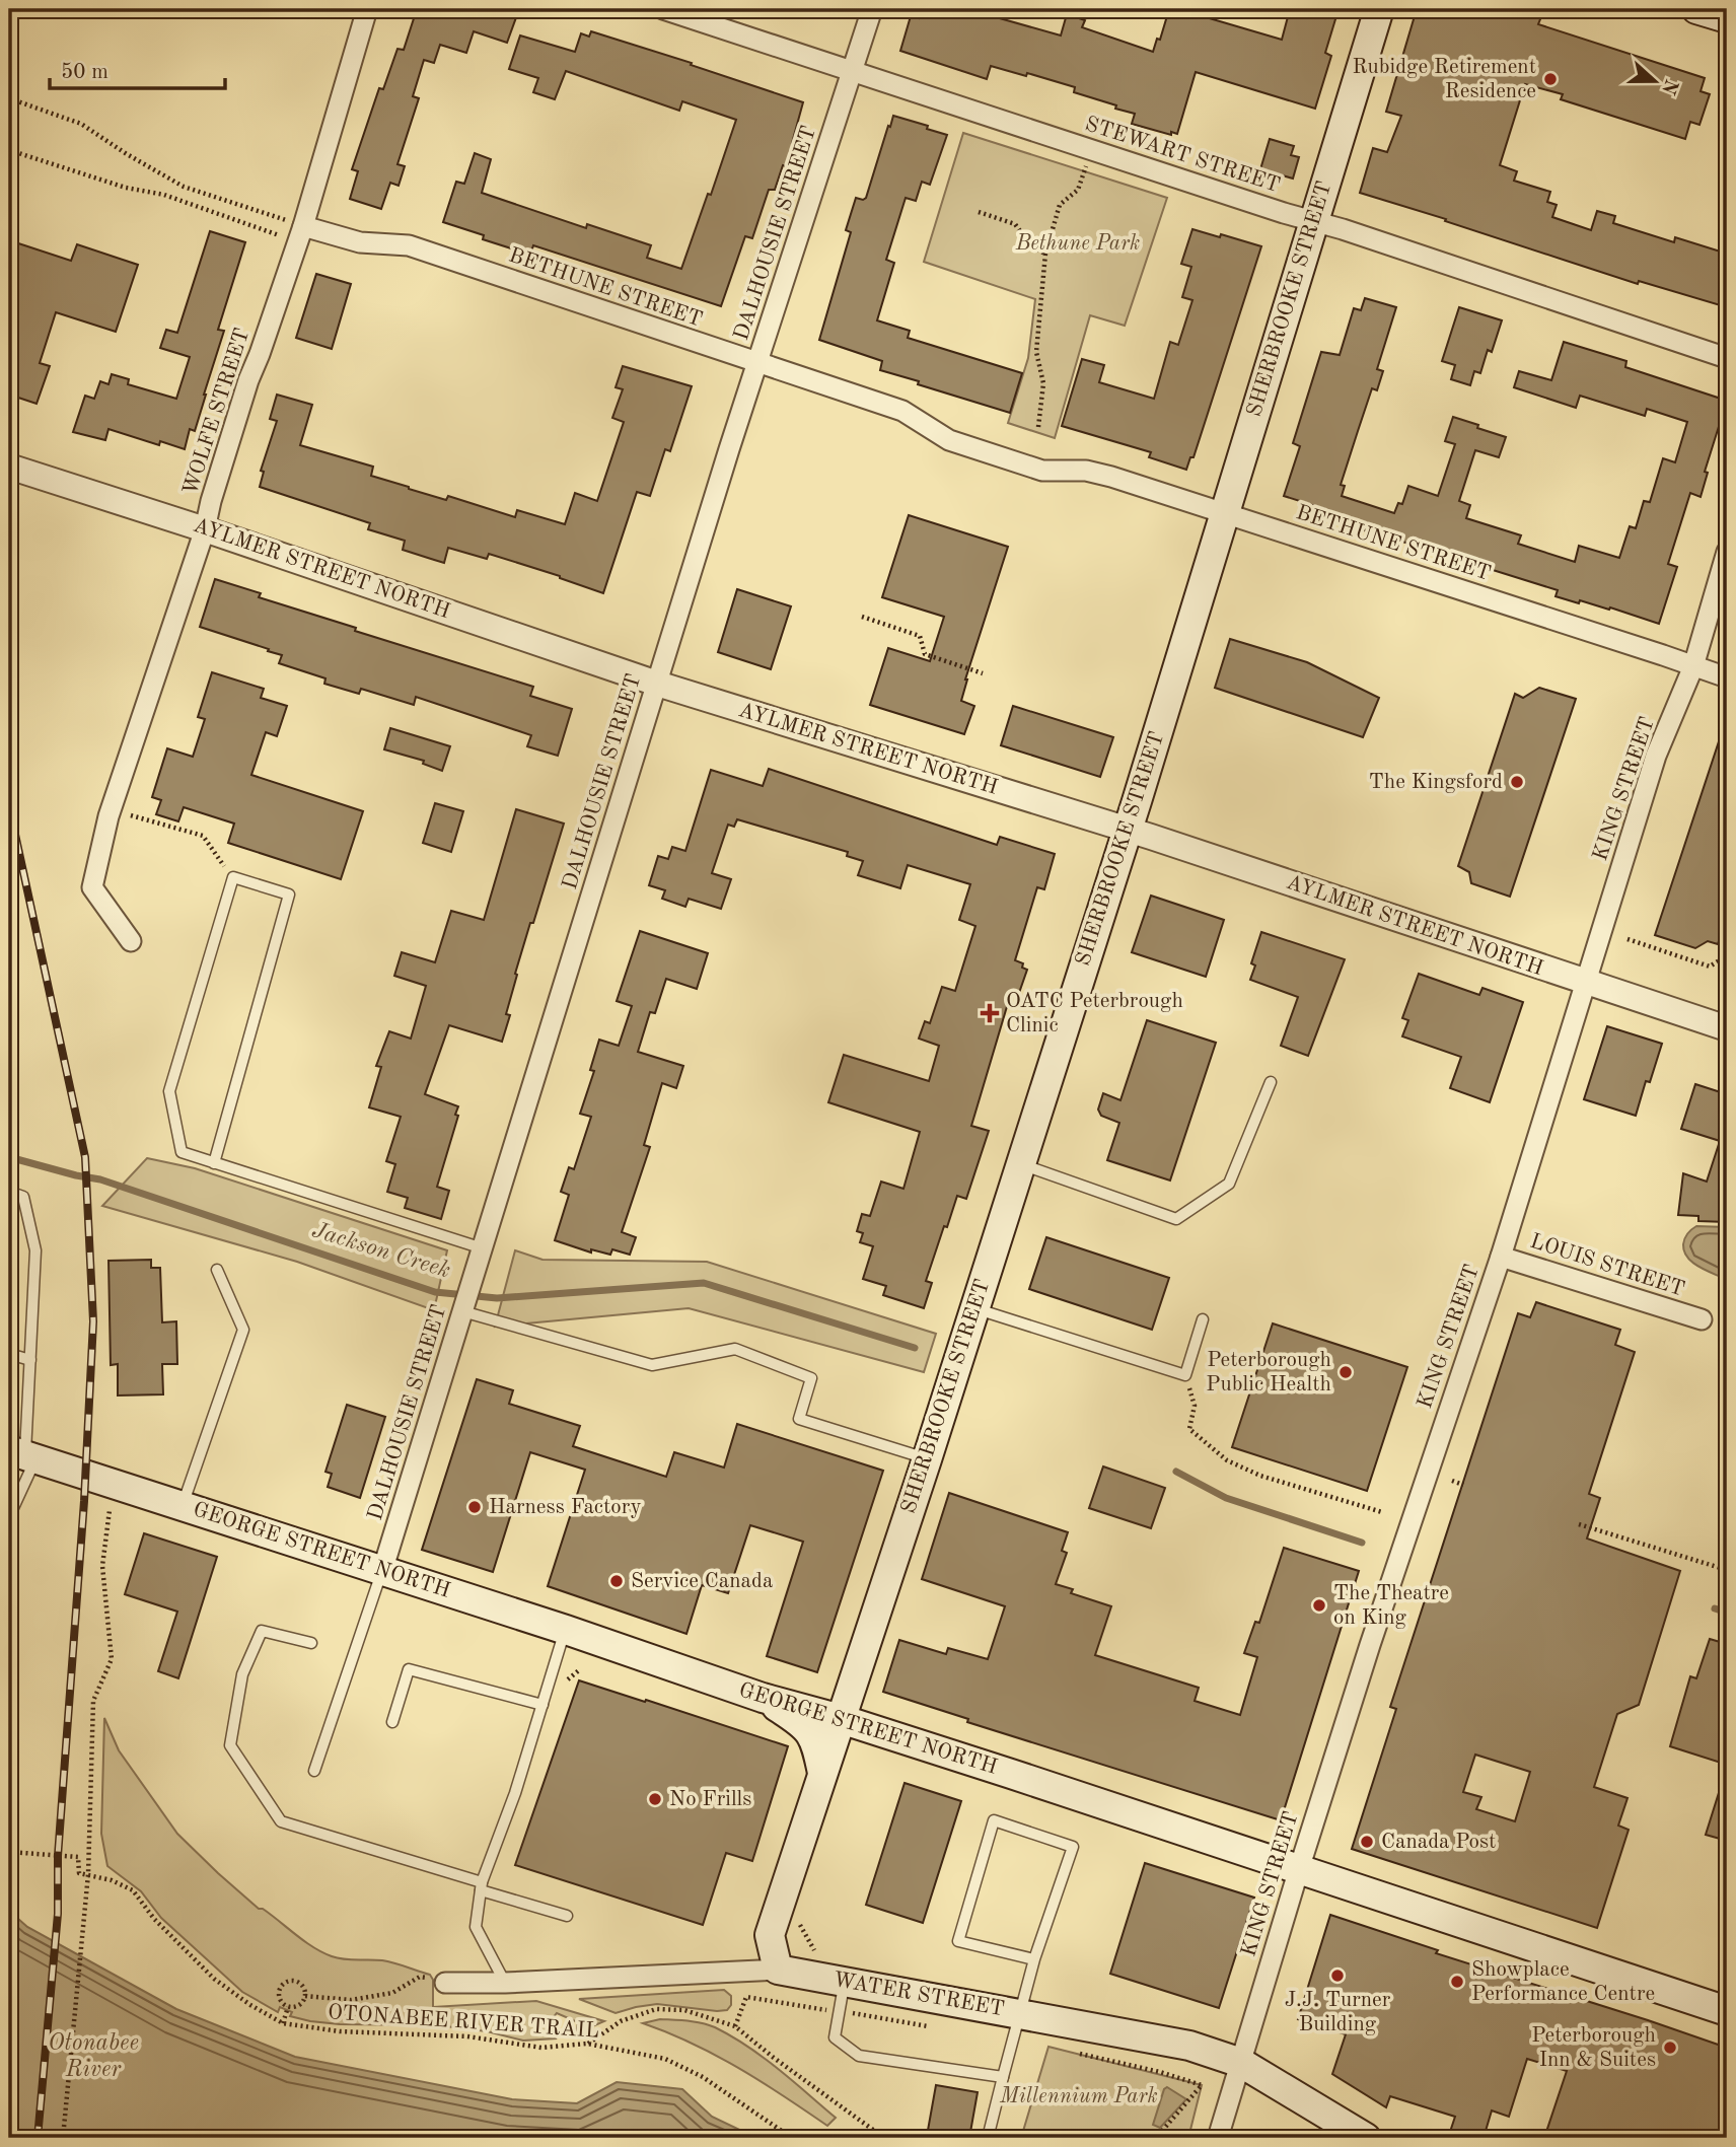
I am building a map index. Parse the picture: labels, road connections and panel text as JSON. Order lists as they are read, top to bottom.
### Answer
{
  "streets": {
    "main road": ["SHERBROOKE STREET", "GEORGE STREET NORTH", "WATER STREET"],
    "street": [
      "STEWART STREET",
      "DALHOUSIE STREET",
      "BETHUNE STREET",
      "WOLFE STREET",
      "AYLMER STREET NORTH",
      "KING STREET",
      "LOUIS STREET"
    ],
    "path": ["OTONABEE RIVER TRAIL"]
  },
  "crossings": [
    ["STEWART STREET", "DALHOUSIE STREET"],
    ["STEWART STREET", "SHERBROOKE STREET"],
    ["DALHOUSIE STREET", "BETHUNE STREET"],
    ["DALHOUSIE STREET", "AYLMER STREET NORTH"],
    ["DALHOUSIE STREET", "GEORGE STREET NORTH"],
    ["BETHUNE STREET", "SHERBROOKE STREET"],
    ["BETHUNE STREET", "WOLFE STREET"],
    ["BETHUNE STREET", "KING STREET"],
    ["SHERBROOKE STREET", "AYLMER STREET NORTH"],
    ["SHERBROOKE STREET", "GEORGE STREET NORTH"],
    ["SHERBROOKE STREET", "WATER STREET"],
    ["WOLFE STREET", "AYLMER STREET NORTH"],
    ["AYLMER STREET NORTH", "KING STREET"],
    ["KING STREET", "LOUIS STREET"],
    ["KING STREET", "GEORGE STREET NORTH"],
    ["KING STREET", "WATER STREET"]
  ],
  "water": ["Jackson Creek", "Otonabee River"],
  "parks": ["Bethune Park", "Millennium Park"],
  "places": {
    "other": [
      "Rubidge Retirement Residence",
      "The Kingsford",
      "Peterborough Public Health",
      "Harness Factory",
      "Service Canada",
      "The Theatre on King",
      "No Frills",
      "Canada Post",
      "J.J. Turner Building",
      "Showplace Performance Centre",
      "Peterborough Inn & Suites"
    ],
    "health": ["OATC Peterbrough Clinic"]
  },
  "scale_bar": "50 m",
  "north": "right"
}
